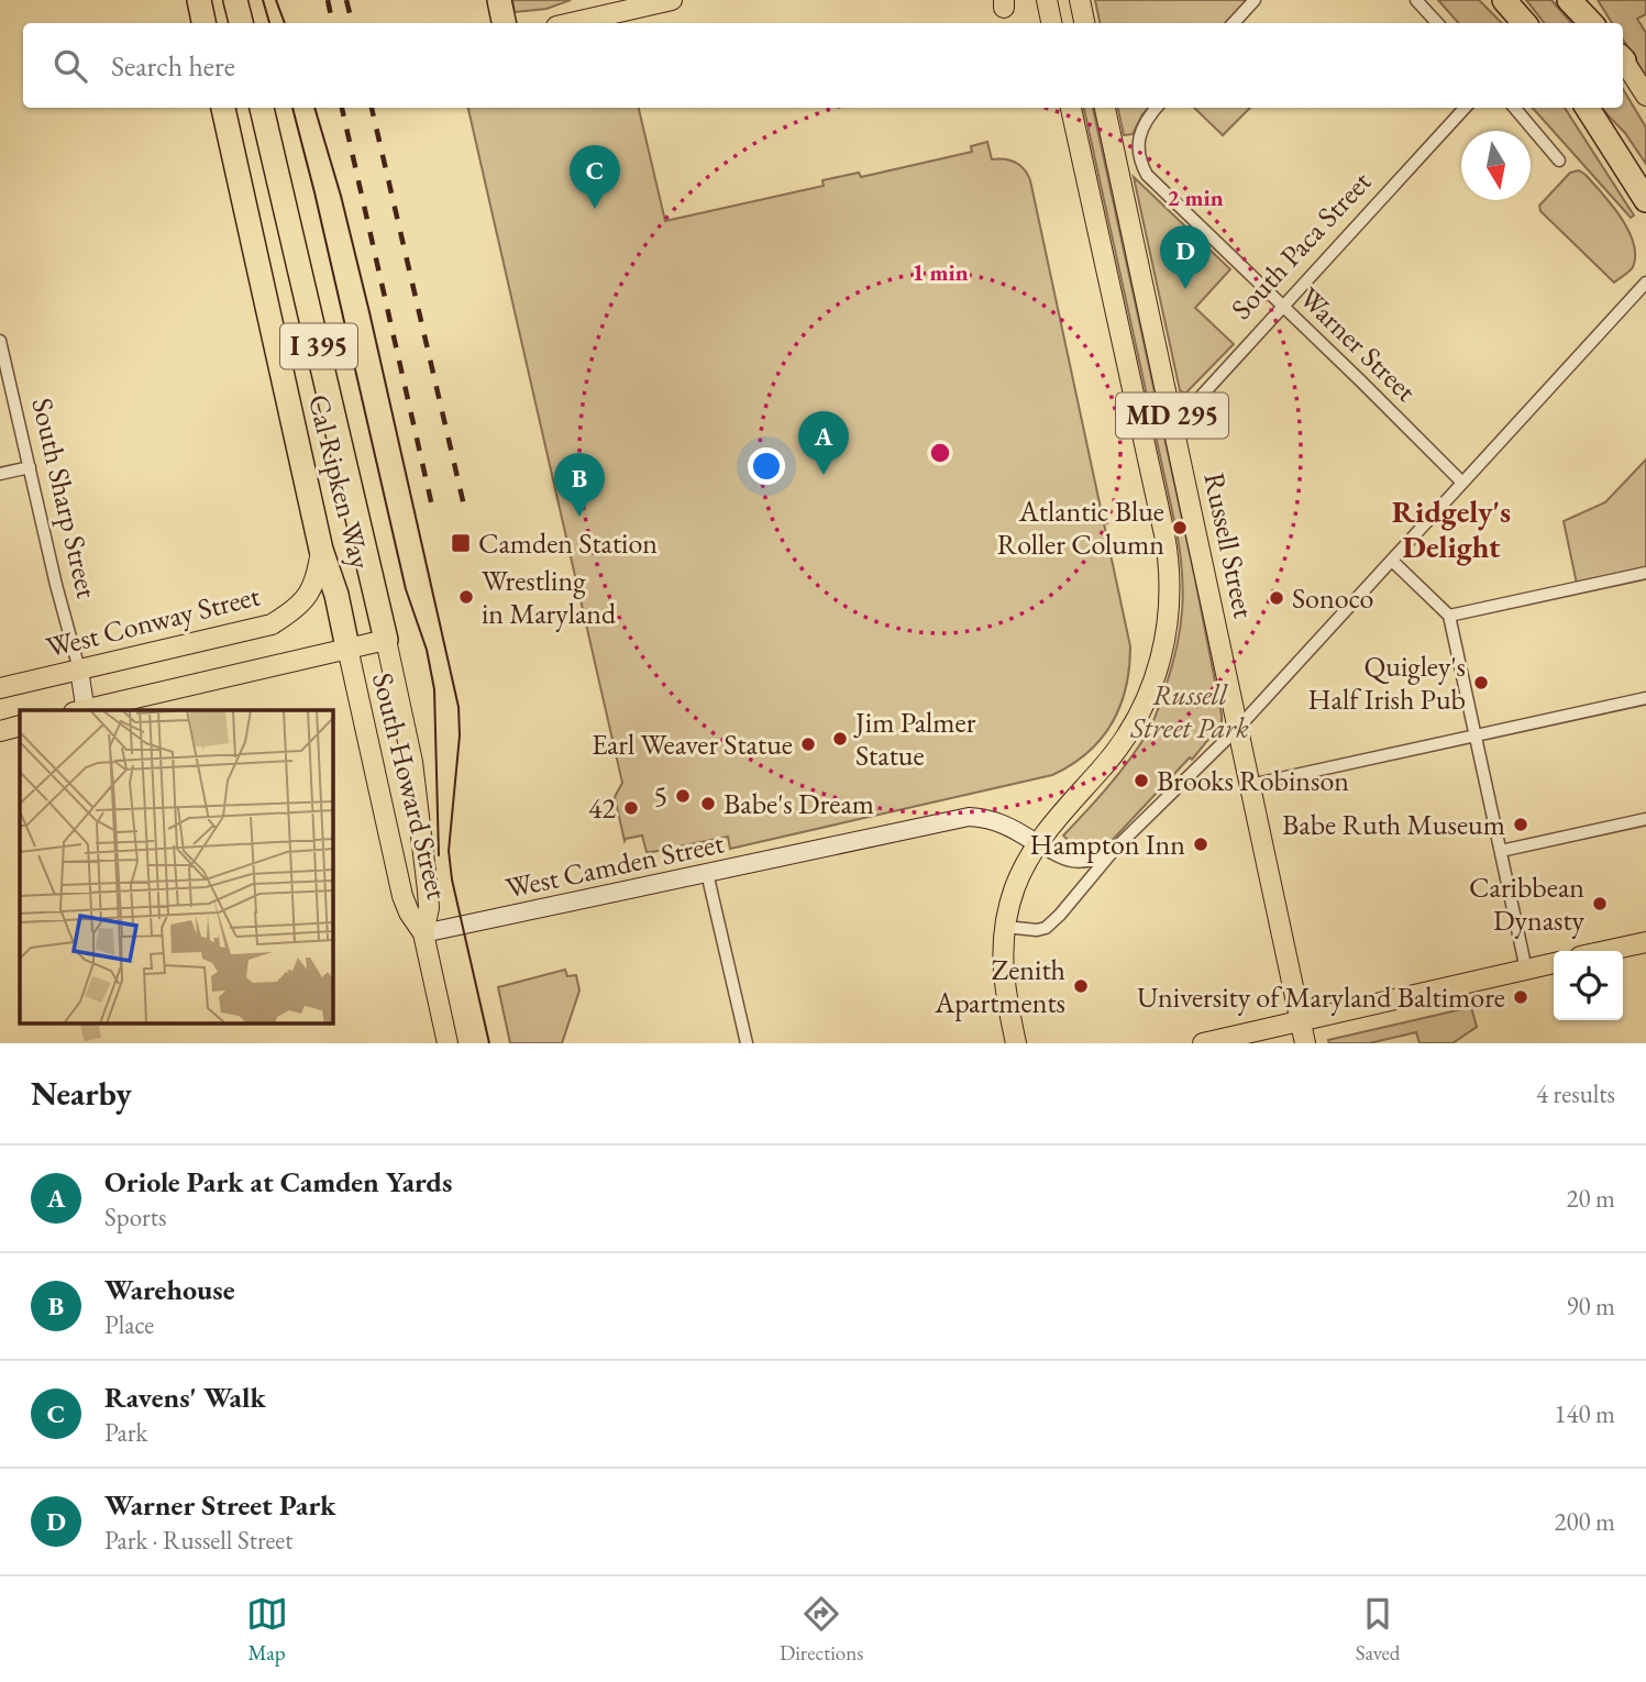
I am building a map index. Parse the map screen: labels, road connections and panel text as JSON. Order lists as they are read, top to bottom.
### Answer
{
  "streets": {
    "highway": ["I 395", "Cal Ripken Way"],
    "main road": [
      "MD 295",
      "Russell Street",
      "West Conway Street",
      "South Howard Street"
    ],
    "street": [
      "South Paca Street",
      "Warner Street",
      "South Sharp Street",
      "West Camden Street"
    ]
  },
  "crossings": [
    ["South Paca Street", "Warner Street"],
    ["South Paca Street", "Russell Street"],
    ["MD 295", "Russell Street"],
    ["MD 295", "West Camden Street"],
    ["Cal Ripken Way", "West Conway Street"],
    ["Cal Ripken Way", "South Howard Street"],
    ["South Sharp Street", "West Conway Street"],
    ["South Howard Street", "West Camden Street"]
  ],
  "districts": ["Ridgely's Delight"],
  "parks": ["Russell Street Park"],
  "places": {
    "other": [
      "Atlantic Blue Roller Column",
      "Wrestling in Maryland",
      "Sonoco",
      "Quigley's Half Irish Pub",
      "Jim Palmer Statue",
      "Earl Weaver Statue",
      "Brooks Robinson",
      "5",
      "Babe's Dream",
      "42",
      "Babe Ruth Museum",
      "Hampton Inn",
      "Caribbean Dynasty",
      "Zenith Apartments",
      "University of Maryland Baltimore"
    ],
    "transit": ["Camden Station"]
  },
  "north": "bottom",
  "page": {
    "search": "Search here",
    "pins": [
      "C",
      "D",
      "A",
      "B"
    ],
    "heading": ["Nearby", "4 results"],
    "list": [
      {
        "mark": "A",
        "name": "Oriole Park at Camden Yards",
        "note": "Sports",
        "value": "20 m"
      },
      {
        "mark": "B",
        "name": "Warehouse",
        "note": "Place",
        "value": "90 m"
      },
      {
        "mark": "C",
        "name": "Ravens' Walk",
        "note": "Park",
        "value": "140 m"
      },
      {
        "mark": "D",
        "name": "Warner Street Park",
        "note": "Park · Russell Street",
        "value": "200 m"
      }
    ],
    "nav": ["Map", "Directions", "Saved"]
  },
  "rings": ["2 min", "1 min"]
}
